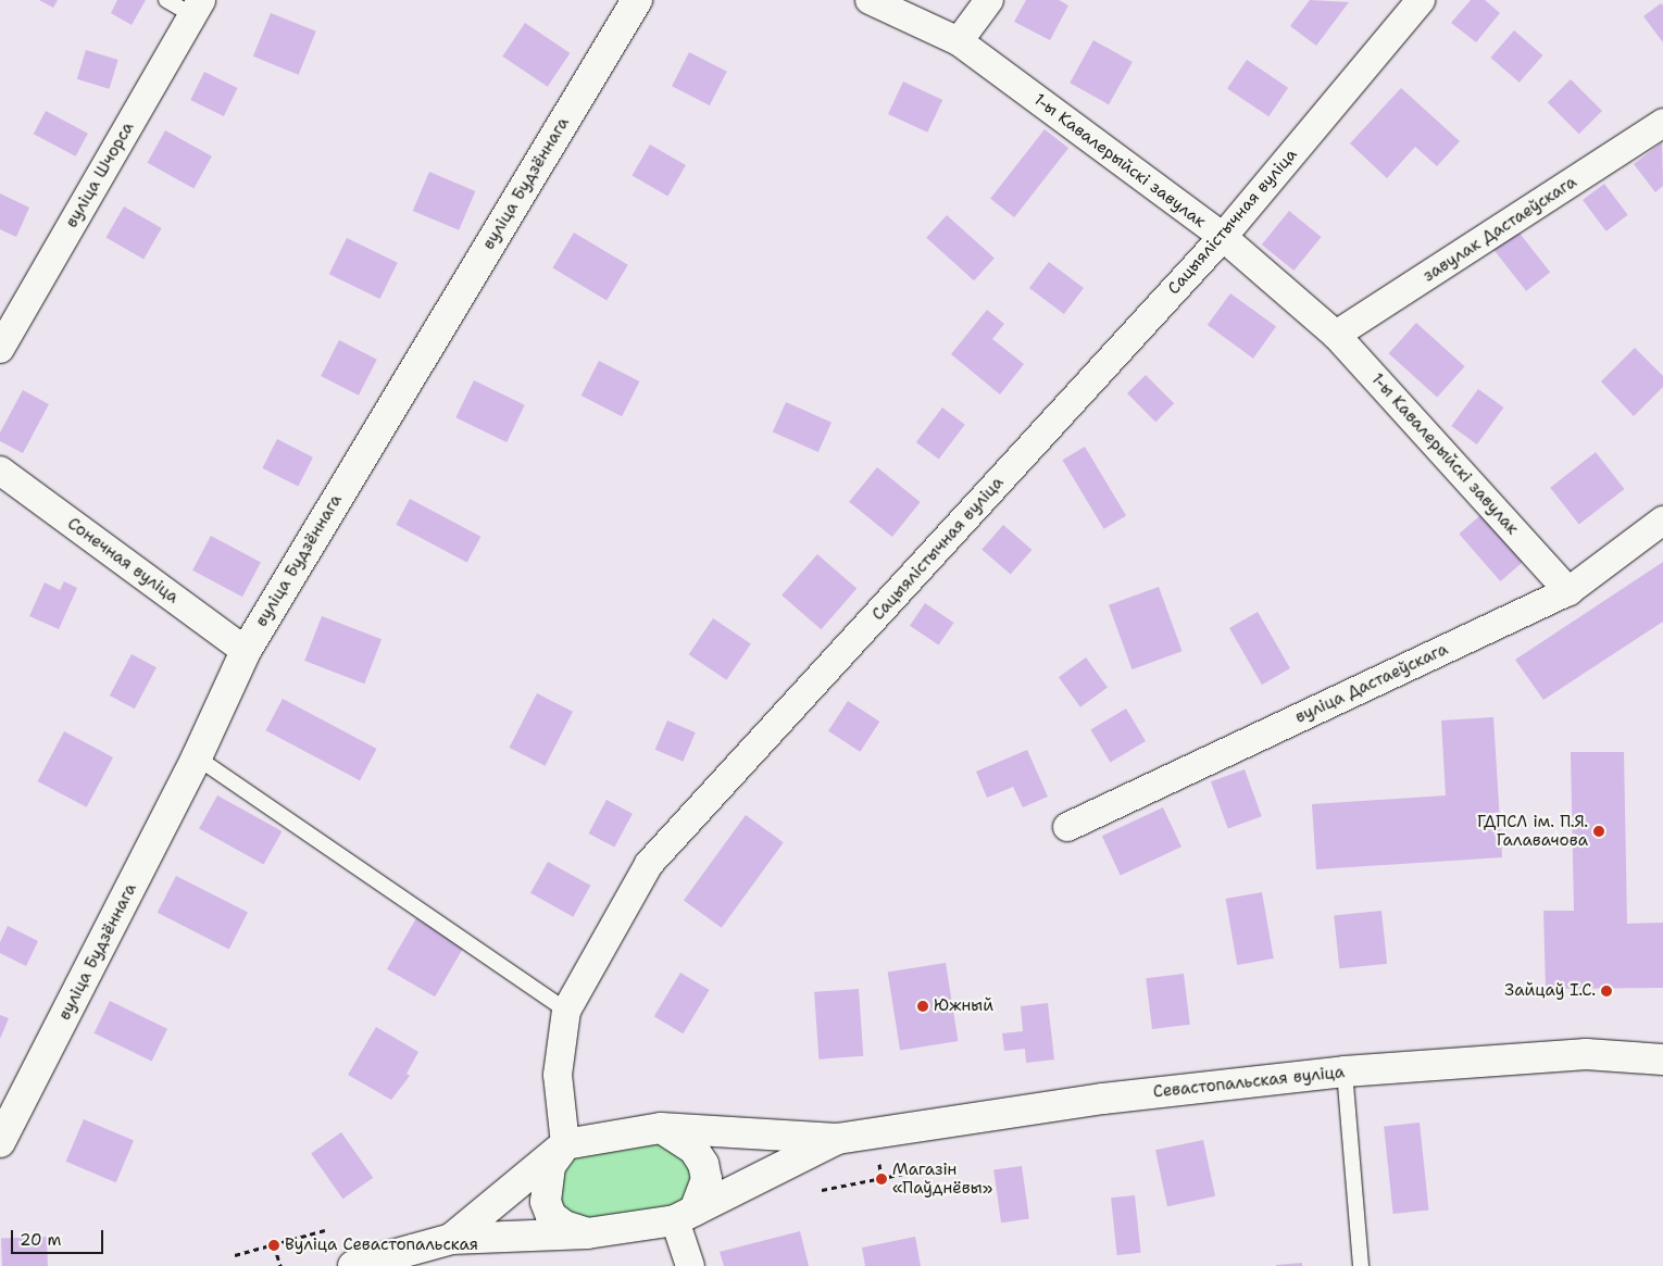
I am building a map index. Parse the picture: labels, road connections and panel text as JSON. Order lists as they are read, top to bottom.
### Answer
{
  "streets": {
    "street": [
      "1-ы Кавалерыйскі завулак",
      "вуліца Шчорса",
      "вуліца Будзённага",
      "Сацыялістычная вуліца",
      "завулак Дастаеўскага",
      "Сонечная вуліца",
      "вуліца Дастаеўскага",
      "Севастопальская вуліца"
    ]
  },
  "crossings": [
    ["1-ы Кавалерыйскі завулак", "Сацыялістычная вуліца"],
    ["1-ы Кавалерыйскі завулак", "завулак Дастаеўскага"],
    ["1-ы Кавалерыйскі завулак", "вуліца Дастаеўскага"],
    ["вуліца Будзённага", "Сонечная вуліца"],
    ["Сацыялістычная вуліца", "Севастопальская вуліца"]
  ],
  "places": [
    "ГДПСЛ ім. П.Я. Галавачова",
    "Зайцаў І.С.",
    "Южный",
    "Магазін «Паўднёвы»",
    "Вуліца Севастопальская"
  ],
  "scale_bar": "20 m"
}
